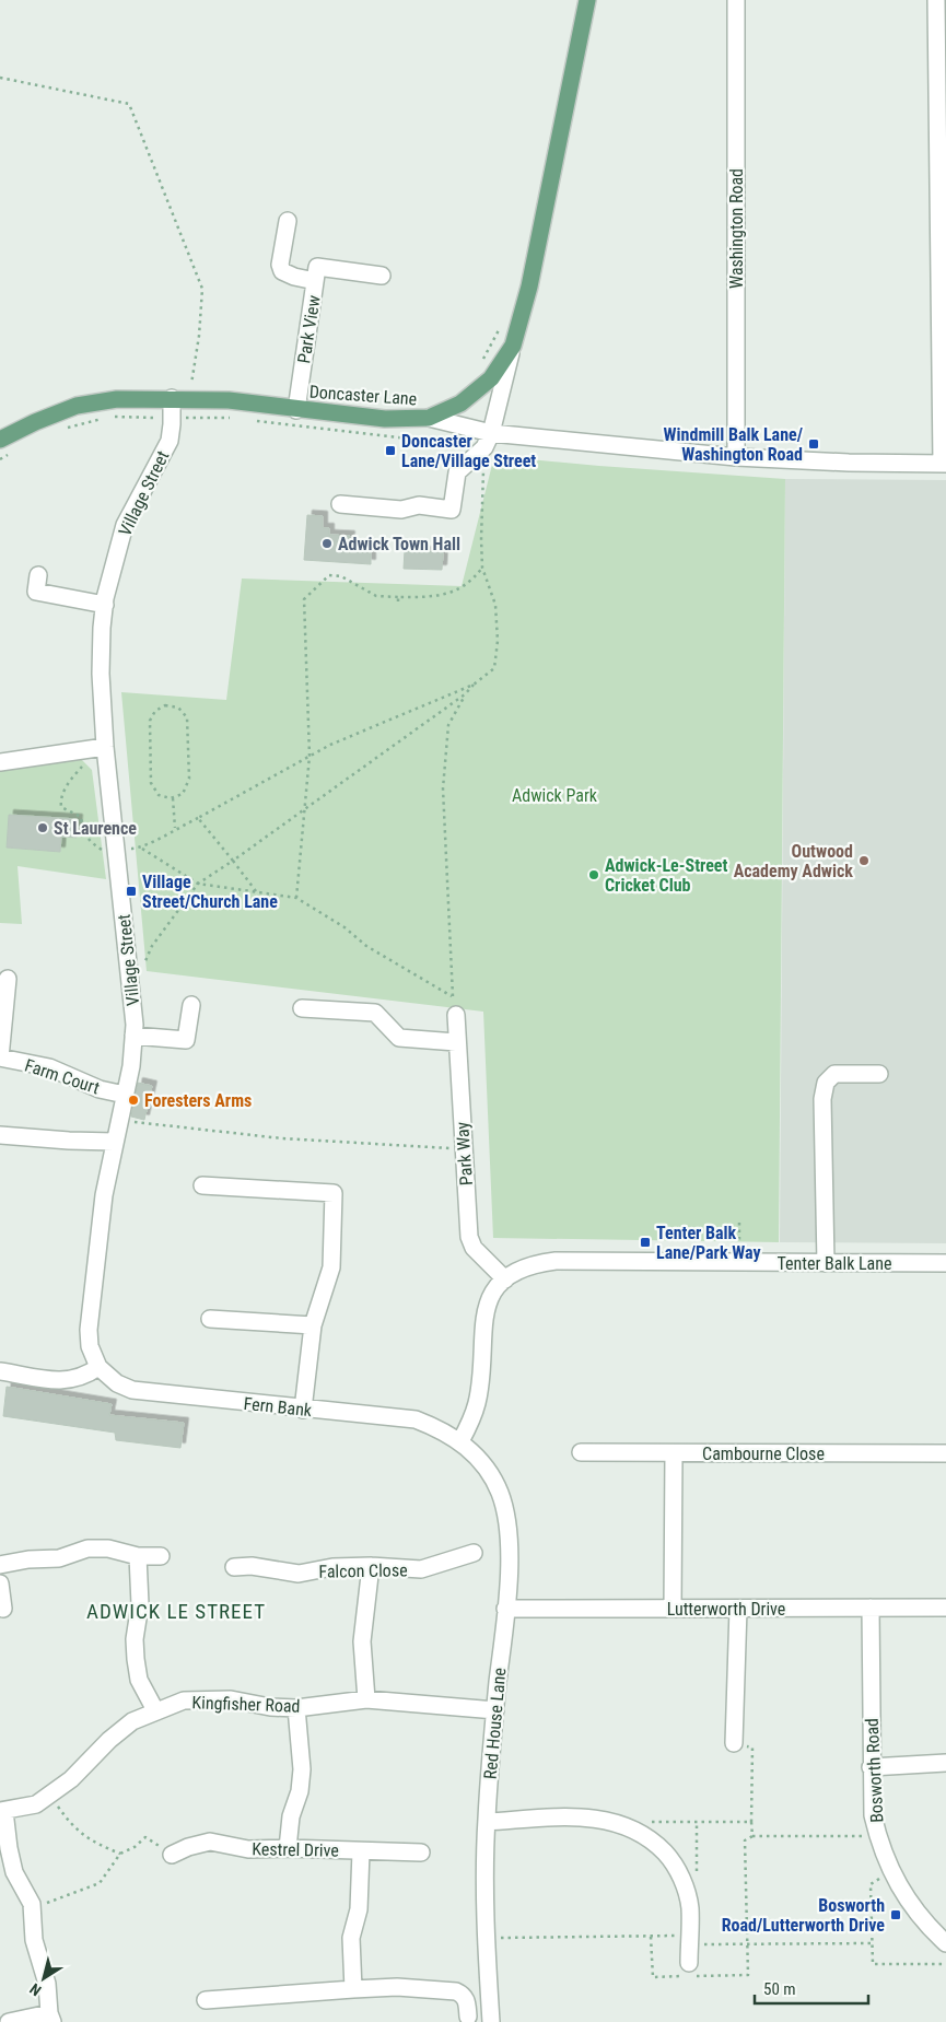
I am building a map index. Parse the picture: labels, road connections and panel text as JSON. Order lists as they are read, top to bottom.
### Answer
{
  "streets": {
    "main road": ["Doncaster Lane"],
    "street": [
      "Washington Road",
      "Park View",
      "Village Street",
      "Farm Court",
      "Park Way",
      "Tenter Balk Lane",
      "Fern Bank",
      "Cambourne Close",
      "Falcon Close",
      "Lutterworth Drive",
      "Kingfisher Road",
      "Red House Lane",
      "Bosworth Road",
      "Kestrel Drive"
    ]
  },
  "crossings": [
    ["Park View", "Doncaster Lane"],
    ["Doncaster Lane", "Village Street"],
    ["Village Street", "Farm Court"],
    ["Village Street", "Fern Bank"],
    ["Park Way", "Tenter Balk Lane"],
    ["Tenter Balk Lane", "Fern Bank"],
    ["Tenter Balk Lane", "Red House Lane"],
    ["Fern Bank", "Red House Lane"],
    ["Lutterworth Drive", "Red House Lane"],
    ["Lutterworth Drive", "Bosworth Road"],
    ["Kingfisher Road", "Red House Lane"]
  ],
  "districts": ["ADWICK LE STREET"],
  "parks": ["Adwick Park"],
  "places": {
    "transit": [
      "Windmill Balk Lane/ Washington Road",
      "Doncaster Lane/Village Street",
      "Village Street/Church Lane",
      "Tenter Balk Lane/Park Way",
      "Bosworth Road/Lutterworth Drive"
    ],
    "other": [
      "Adwick Town Hall",
      "St Laurence",
      "Outwood Academy Adwick",
      "Adwick-Le-Street Cricket Club",
      "Foresters Arms"
    ]
  },
  "scale_bar": "50 m",
  "north": "bottom left"
}
